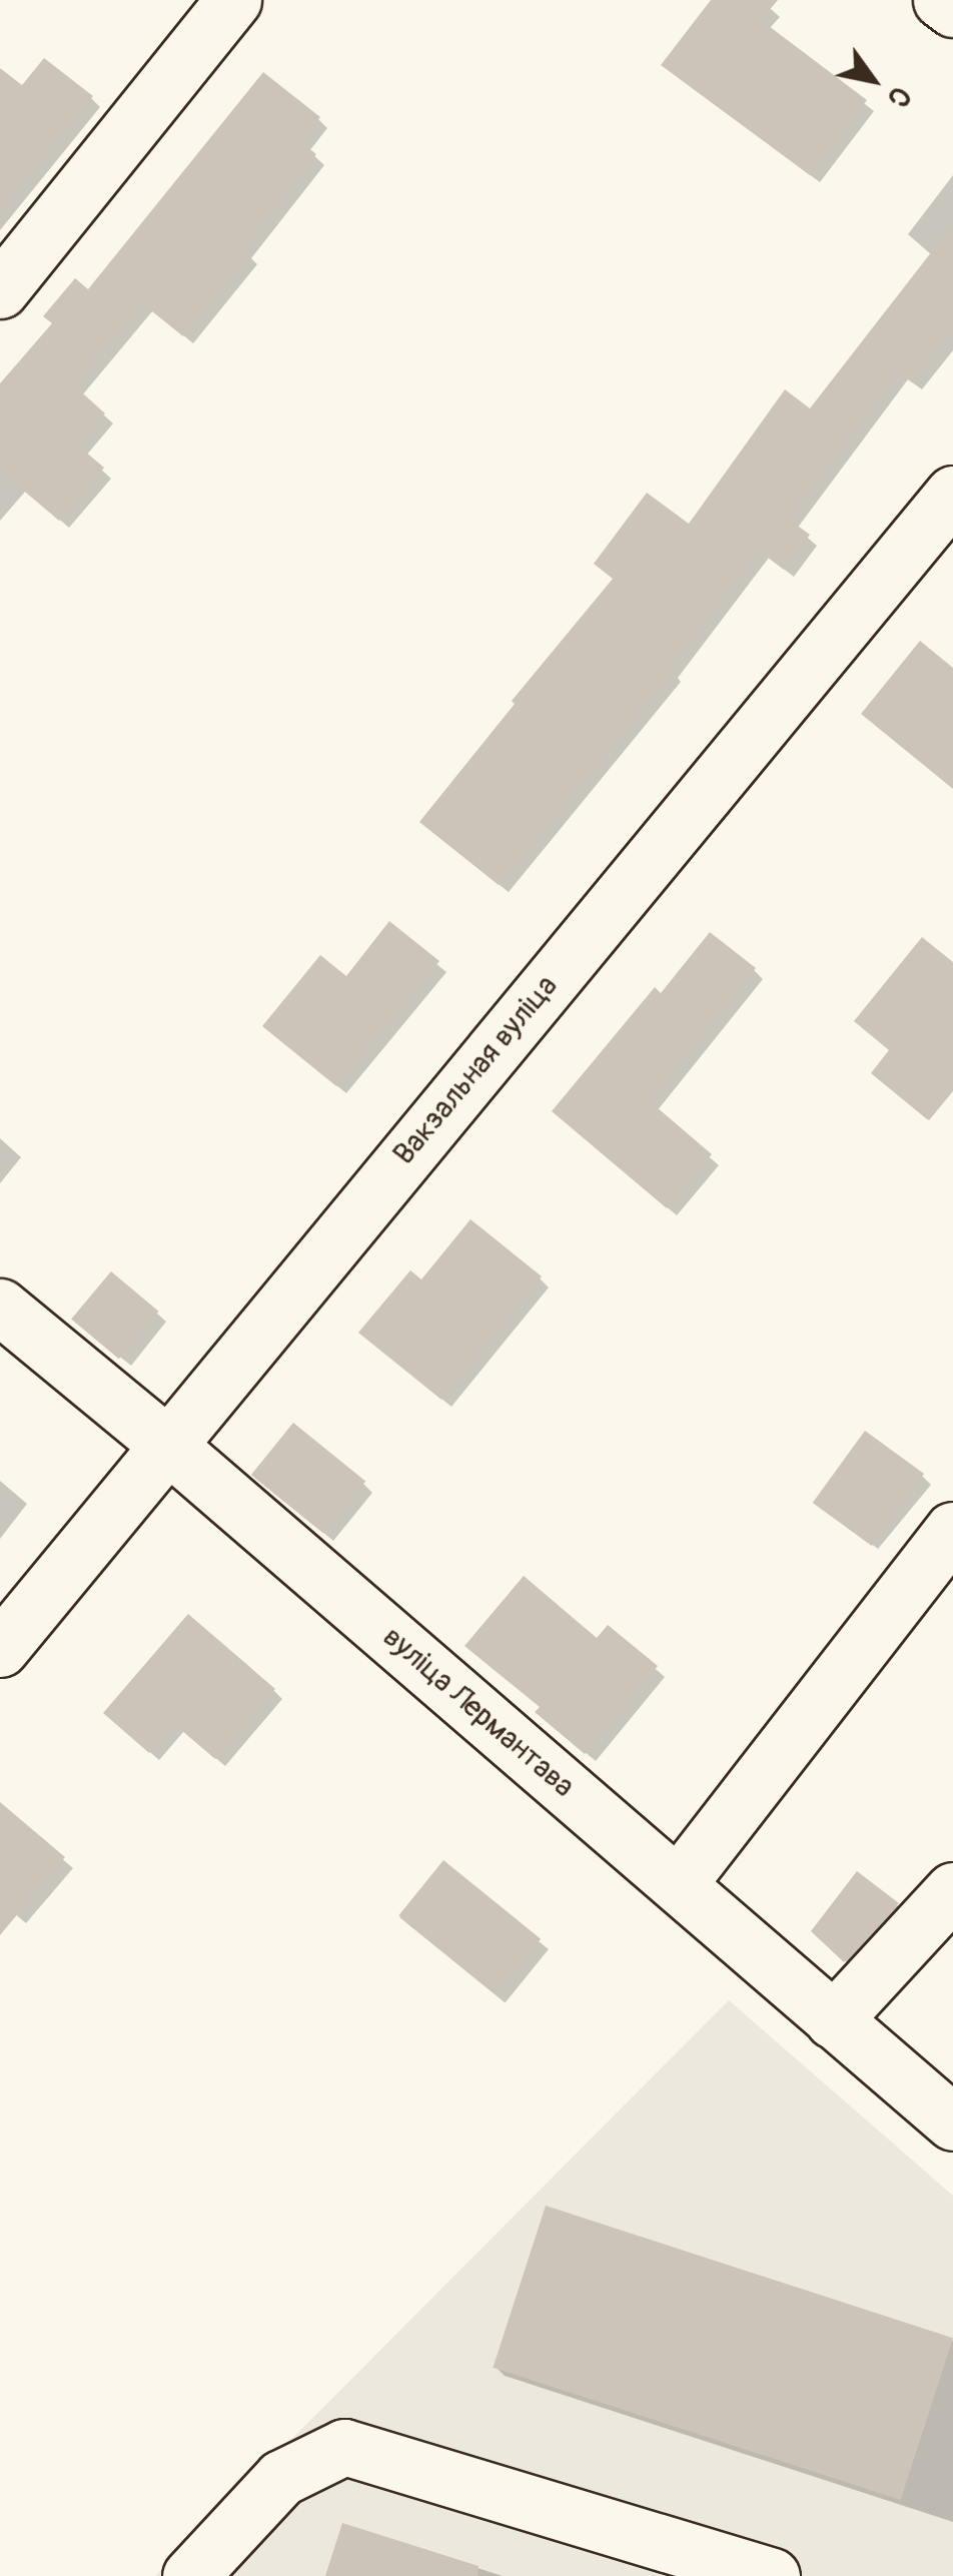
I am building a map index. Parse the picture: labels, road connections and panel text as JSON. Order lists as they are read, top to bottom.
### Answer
{
  "streets": {
    "street": ["Вакзальная вуліца", "вуліца Лермантава"]
  },
  "crossings": [
    ["Вакзальная вуліца", "вуліца Лермантава"]
  ],
  "north": "bottom right"
}
